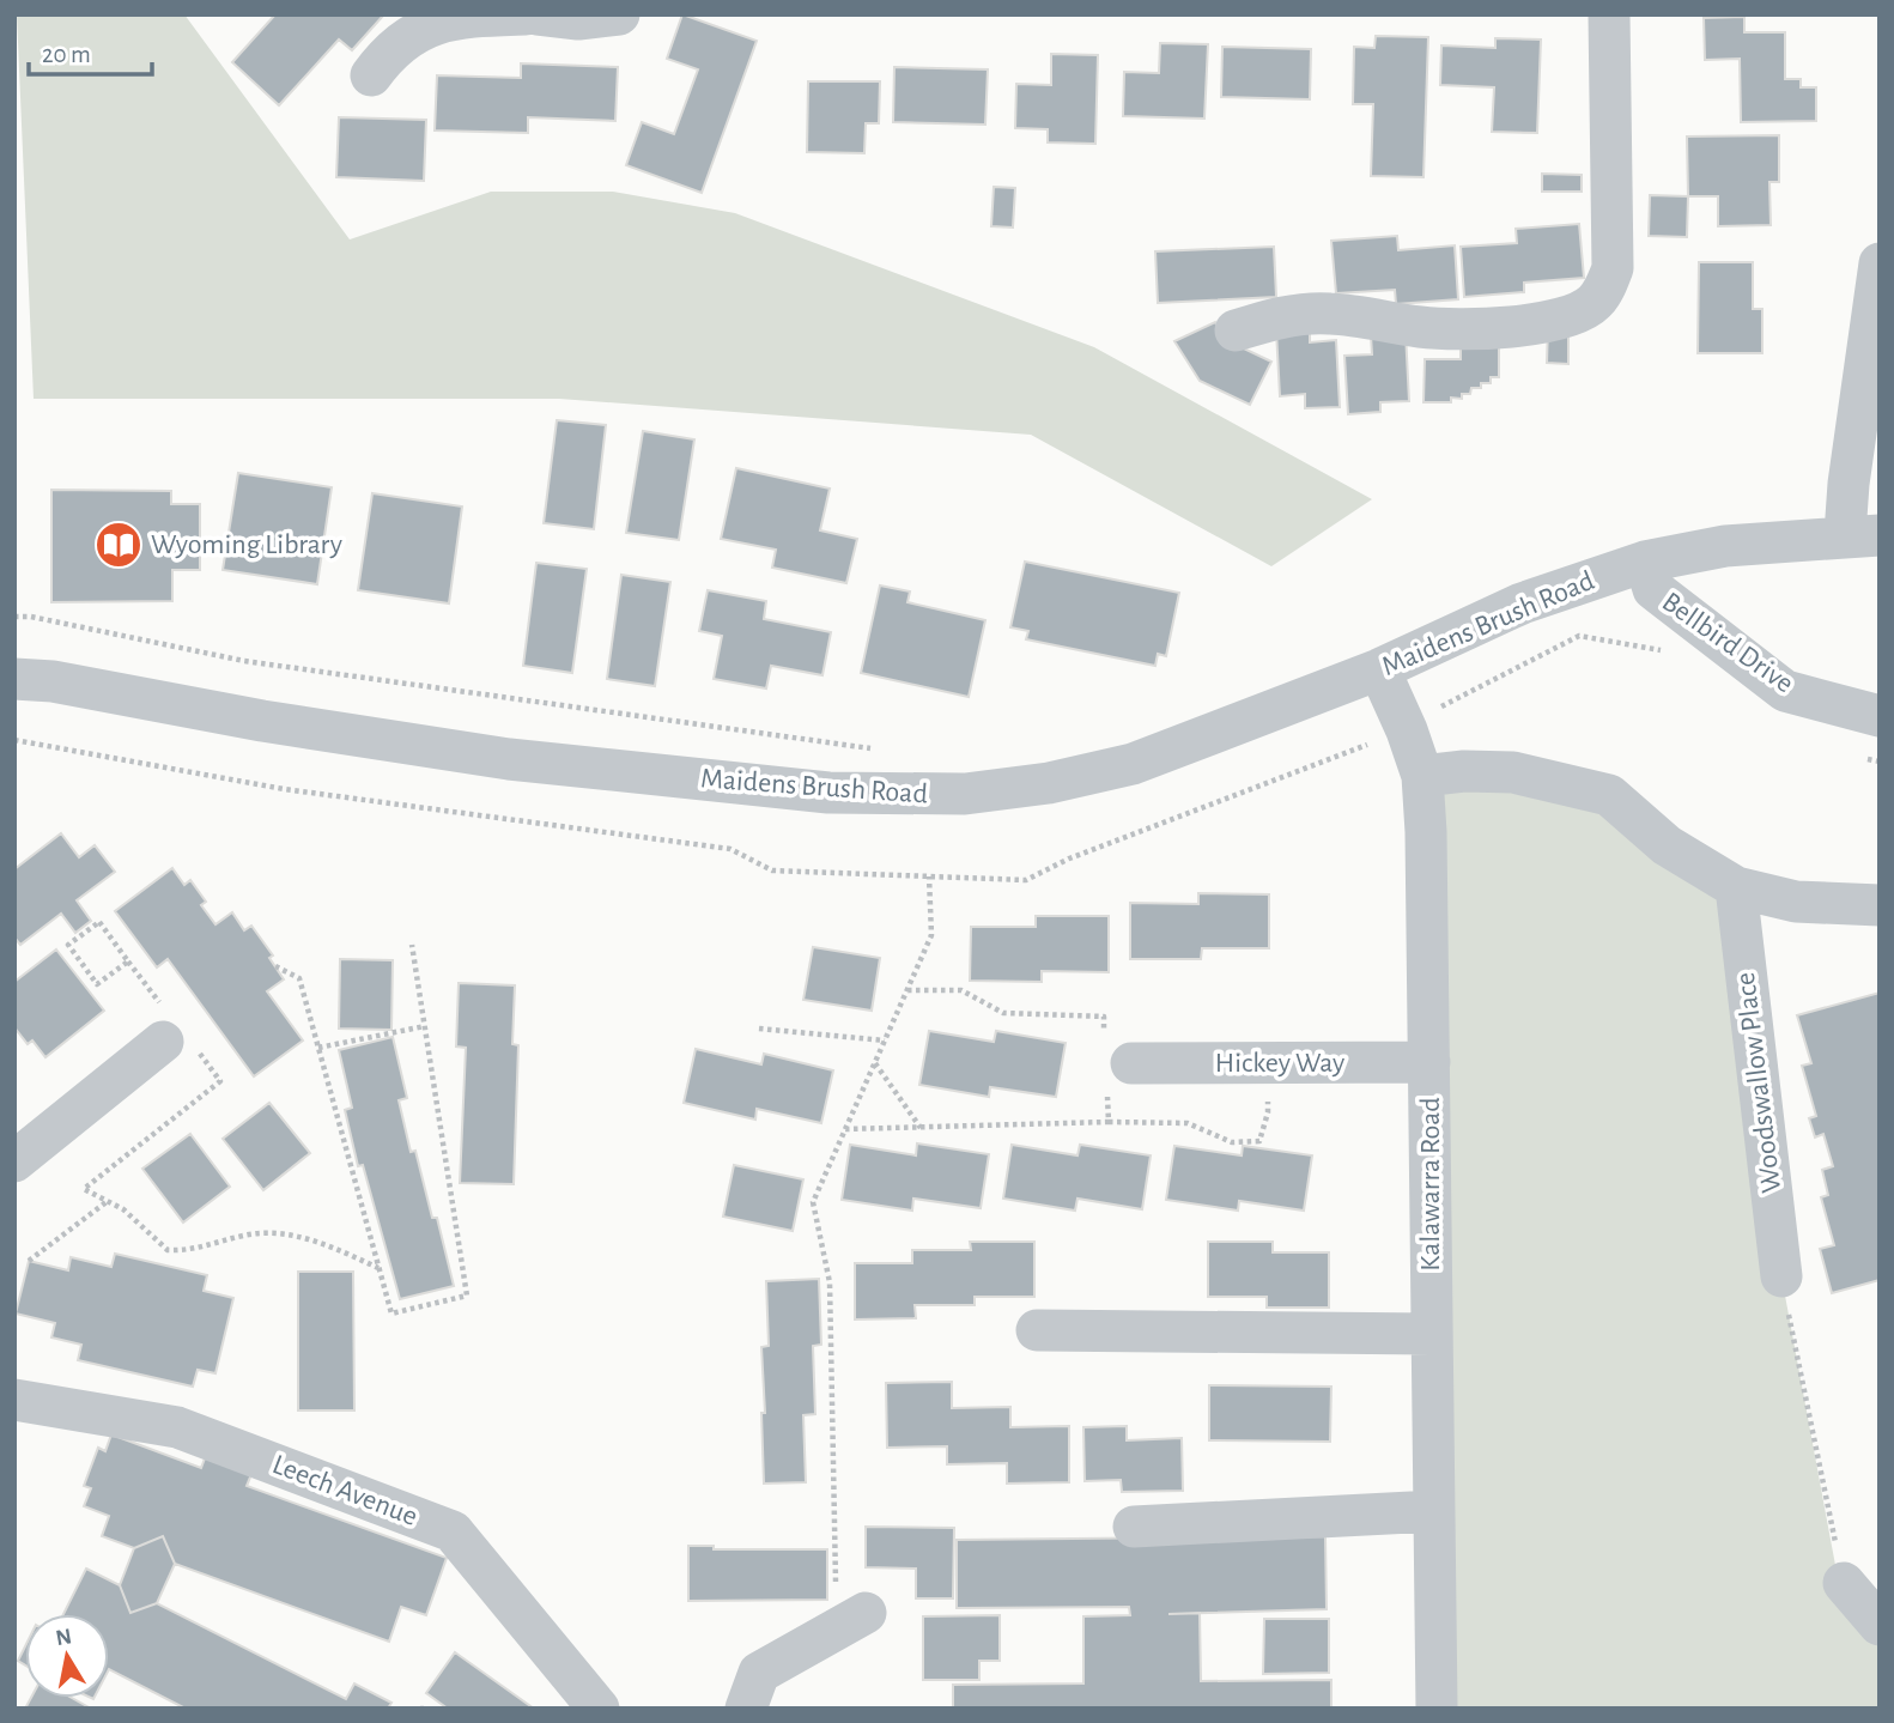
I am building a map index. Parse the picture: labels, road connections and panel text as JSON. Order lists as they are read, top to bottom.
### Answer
{
  "streets": {
    "street": [
      "Maidens Brush Road",
      "Bellbird Drive",
      "Hickey Way",
      "Woodswallow Place",
      "Kalawarra Road",
      "Leech Avenue"
    ]
  },
  "crossings": [
    ["Maidens Brush Road", "Bellbird Drive"],
    ["Maidens Brush Road", "Kalawarra Road"],
    ["Hickey Way", "Kalawarra Road"]
  ],
  "places": {
    "library": ["Wyoming Library"]
  },
  "scale_bar": "20 m",
  "north": "top"
}
